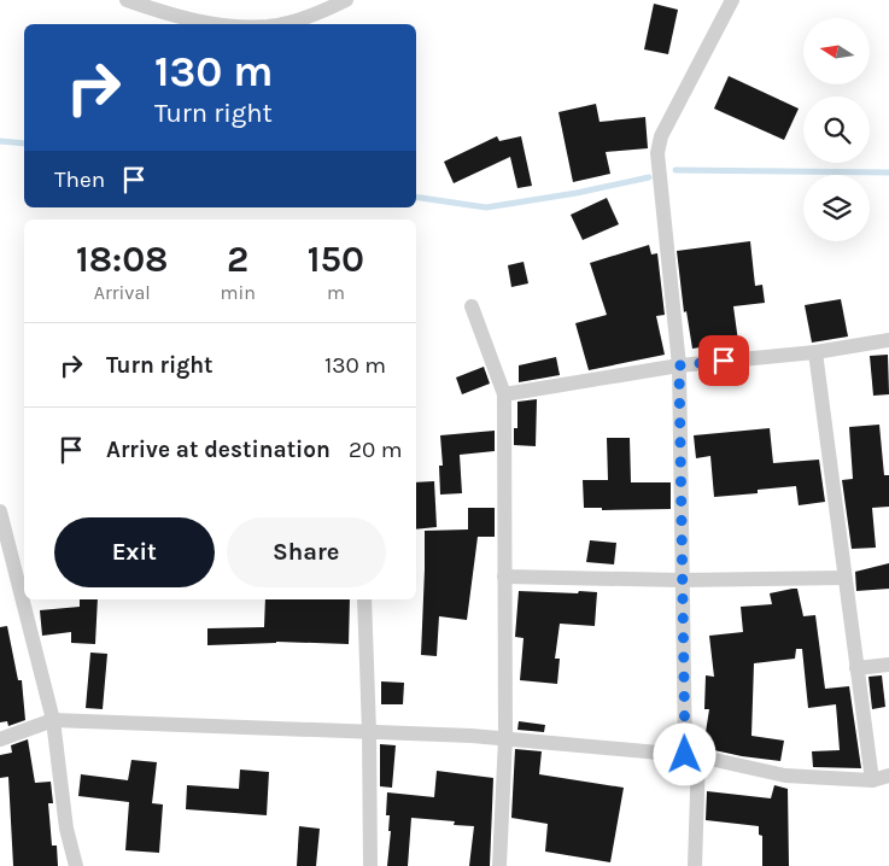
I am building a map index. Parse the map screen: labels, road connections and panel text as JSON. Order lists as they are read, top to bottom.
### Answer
{
  "north": "left",
  "page": {
    "turn": ["130 m", "Turn right"],
    "then": "Then",
    "eta": [
      "18:08",
      "Arrival",
      "2",
      "min",
      "150",
      "m"
    ],
    "list": [
      {
        "name": "Turn right",
        "value": "130 m"
      },
      {
        "name": "Arrive at destination",
        "value": "20 m"
      }
    ],
    "buttons": ["Exit", "Share"]
  }
}
